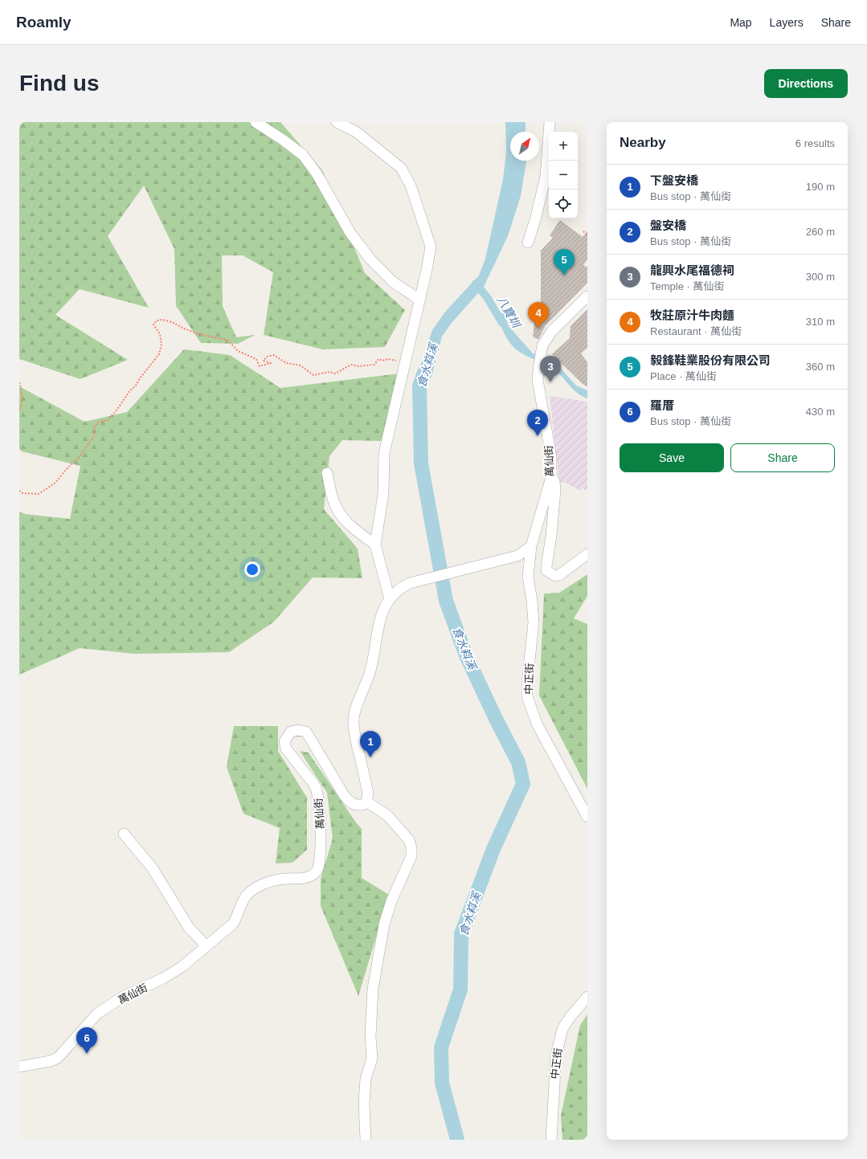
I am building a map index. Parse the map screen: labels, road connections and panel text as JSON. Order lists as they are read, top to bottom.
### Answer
{
  "streets": {
    "street": ["萬仙街", "中正街"]
  },
  "crossings": [
    ["萬仙街", "中正街"]
  ],
  "water": ["八寶圳", "食水嵙溪"],
  "north": "top right",
  "page": {
    "header": "Roamly",
    "nav": ["Map", "Layers", "Share"],
    "buttons": [
      "Directions",
      ["Save", "Share"]
    ],
    "title": "Find us",
    "heading": ["Nearby", "6 results"],
    "map_buttons": ["+", "−"],
    "list": [
      {
        "mark": "1",
        "name": "下盤安橋",
        "note": "Bus stop · 萬仙街",
        "value": "190 m"
      },
      {
        "mark": "2",
        "name": "盤安橋",
        "note": "Bus stop · 萬仙街",
        "value": "260 m"
      },
      {
        "mark": "3",
        "name": "龍興水尾福德祠",
        "note": "Temple · 萬仙街",
        "value": "300 m"
      },
      {
        "mark": "4",
        "name": "牧莊原汁牛肉麵",
        "note": "Restaurant · 萬仙街",
        "value": "310 m"
      },
      {
        "mark": "5",
        "name": "毅鋒鞋業股份有限公司",
        "note": "Place · 萬仙街",
        "value": "360 m"
      },
      {
        "mark": "6",
        "name": "羅厝",
        "note": "Bus stop · 萬仙街",
        "value": "430 m"
      }
    ],
    "pins": [
      "5",
      "4",
      "3",
      "2",
      "1",
      "6"
    ]
  }
}
